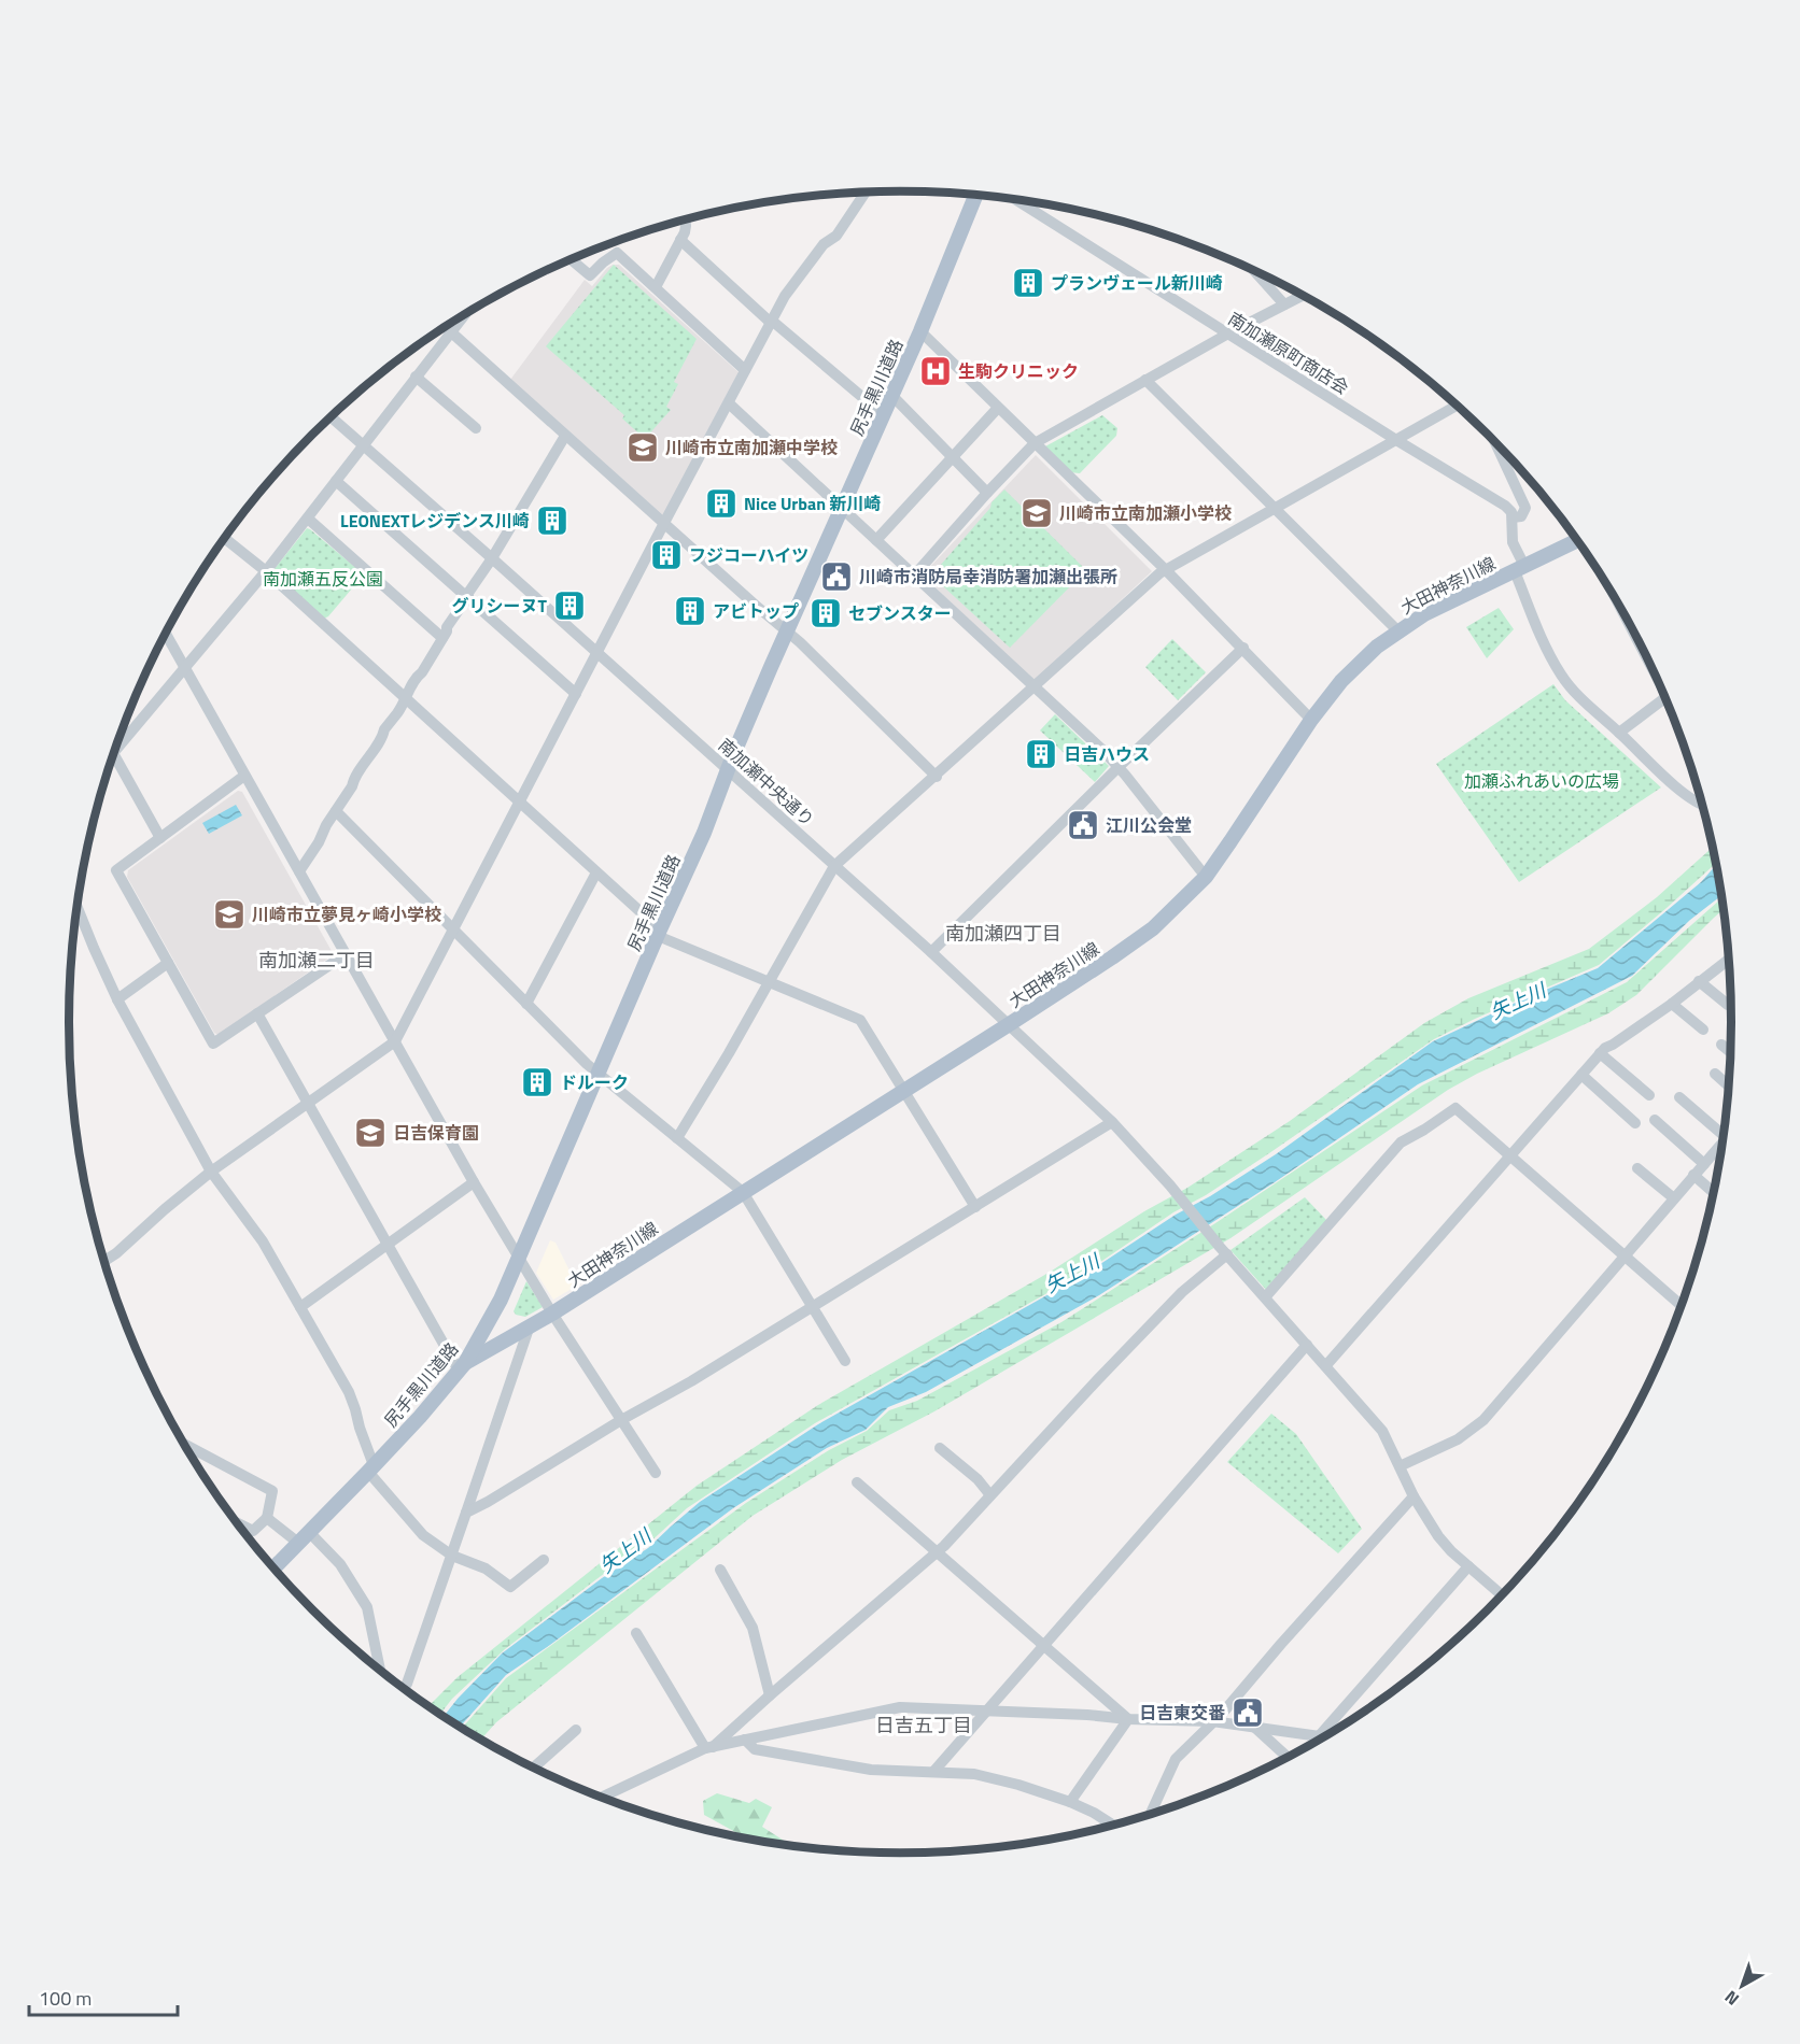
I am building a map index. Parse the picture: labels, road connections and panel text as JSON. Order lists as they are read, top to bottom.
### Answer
{
  "streets": {
    "main road": ["尻手黒川道路", "大田神奈川線"],
    "street": ["南加瀬原町商店会", "南加瀬中央通り"]
  },
  "crossings": [
    ["尻手黒川道路", "大田神奈川線"],
    ["尻手黒川道路", "南加瀬中央通り"],
    ["大田神奈川線", "南加瀬中央通り"]
  ],
  "districts": ["南加瀬四丁目", "南加瀬二丁目", "日吉五丁目"],
  "water": ["矢上川"],
  "parks": ["南加瀬五反公園", "加瀬ふれあいの広場"],
  "places": {
    "building": [
      "プランヴェール新川崎",
      "Nice Urban 新川崎",
      "LEONEXTレジデンス川崎",
      "フジコーハイツ",
      "グリシーヌT",
      "アビトップ",
      "セブンスター",
      "日吉ハウス",
      "ドルーク"
    ],
    "hospital": ["生駒クリニック"],
    "school or university": [
      "川崎市立南加瀬中学校",
      "川崎市立南加瀬小学校",
      "川崎市立夢見ヶ崎小学校",
      "日吉保育園"
    ],
    "public building": ["川崎市消防局幸消防署加瀬出張所", "江川公会堂", "日吉東交番"]
  },
  "scale_bar": "100 m",
  "north": "bottom left"
}
